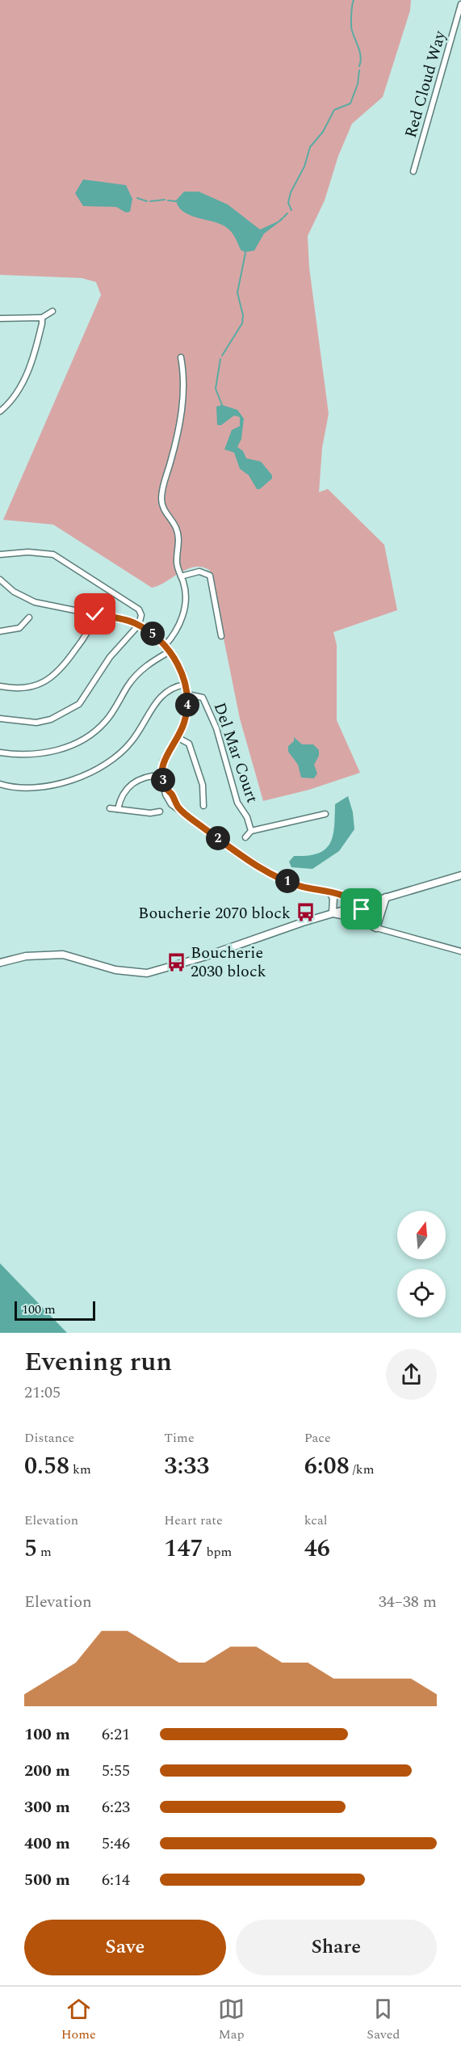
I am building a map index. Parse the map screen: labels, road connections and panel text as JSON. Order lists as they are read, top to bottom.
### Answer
{
  "streets": {
    "street": ["Red Cloud Way", "Del Mar Court"]
  },
  "places": {
    "bus stop": ["Boucherie 2070 block", "Boucherie 2030 block"]
  },
  "scale_bar": "100 m",
  "north": "top",
  "page": {
    "pins": [
      "5",
      "4",
      "3",
      "2",
      "1"
    ],
    "scale": "100 m",
    "heading": ["Evening run", "21:05"],
    "stats": [
      ["Distance", "0.58 km"],
      ["Time", "3:33"],
      ["Pace", "6:08 /km"],
      ["Elevation", "5 m"],
      ["Heart rate", "147 bpm"],
      ["kcal", "46"]
    ],
    "chart": ["Elevation", "34–38 m"],
    "list": [
      {
        "name": "100 m",
        "note": "6:21"
      },
      {
        "name": "200 m",
        "note": "5:55"
      },
      {
        "name": "300 m",
        "note": "6:23"
      },
      {
        "name": "400 m",
        "note": "5:46"
      },
      {
        "name": "500 m",
        "note": "6:14"
      }
    ],
    "buttons": ["Save", "Share"],
    "tabs": ["Home", "Map", "Saved"]
  }
}
